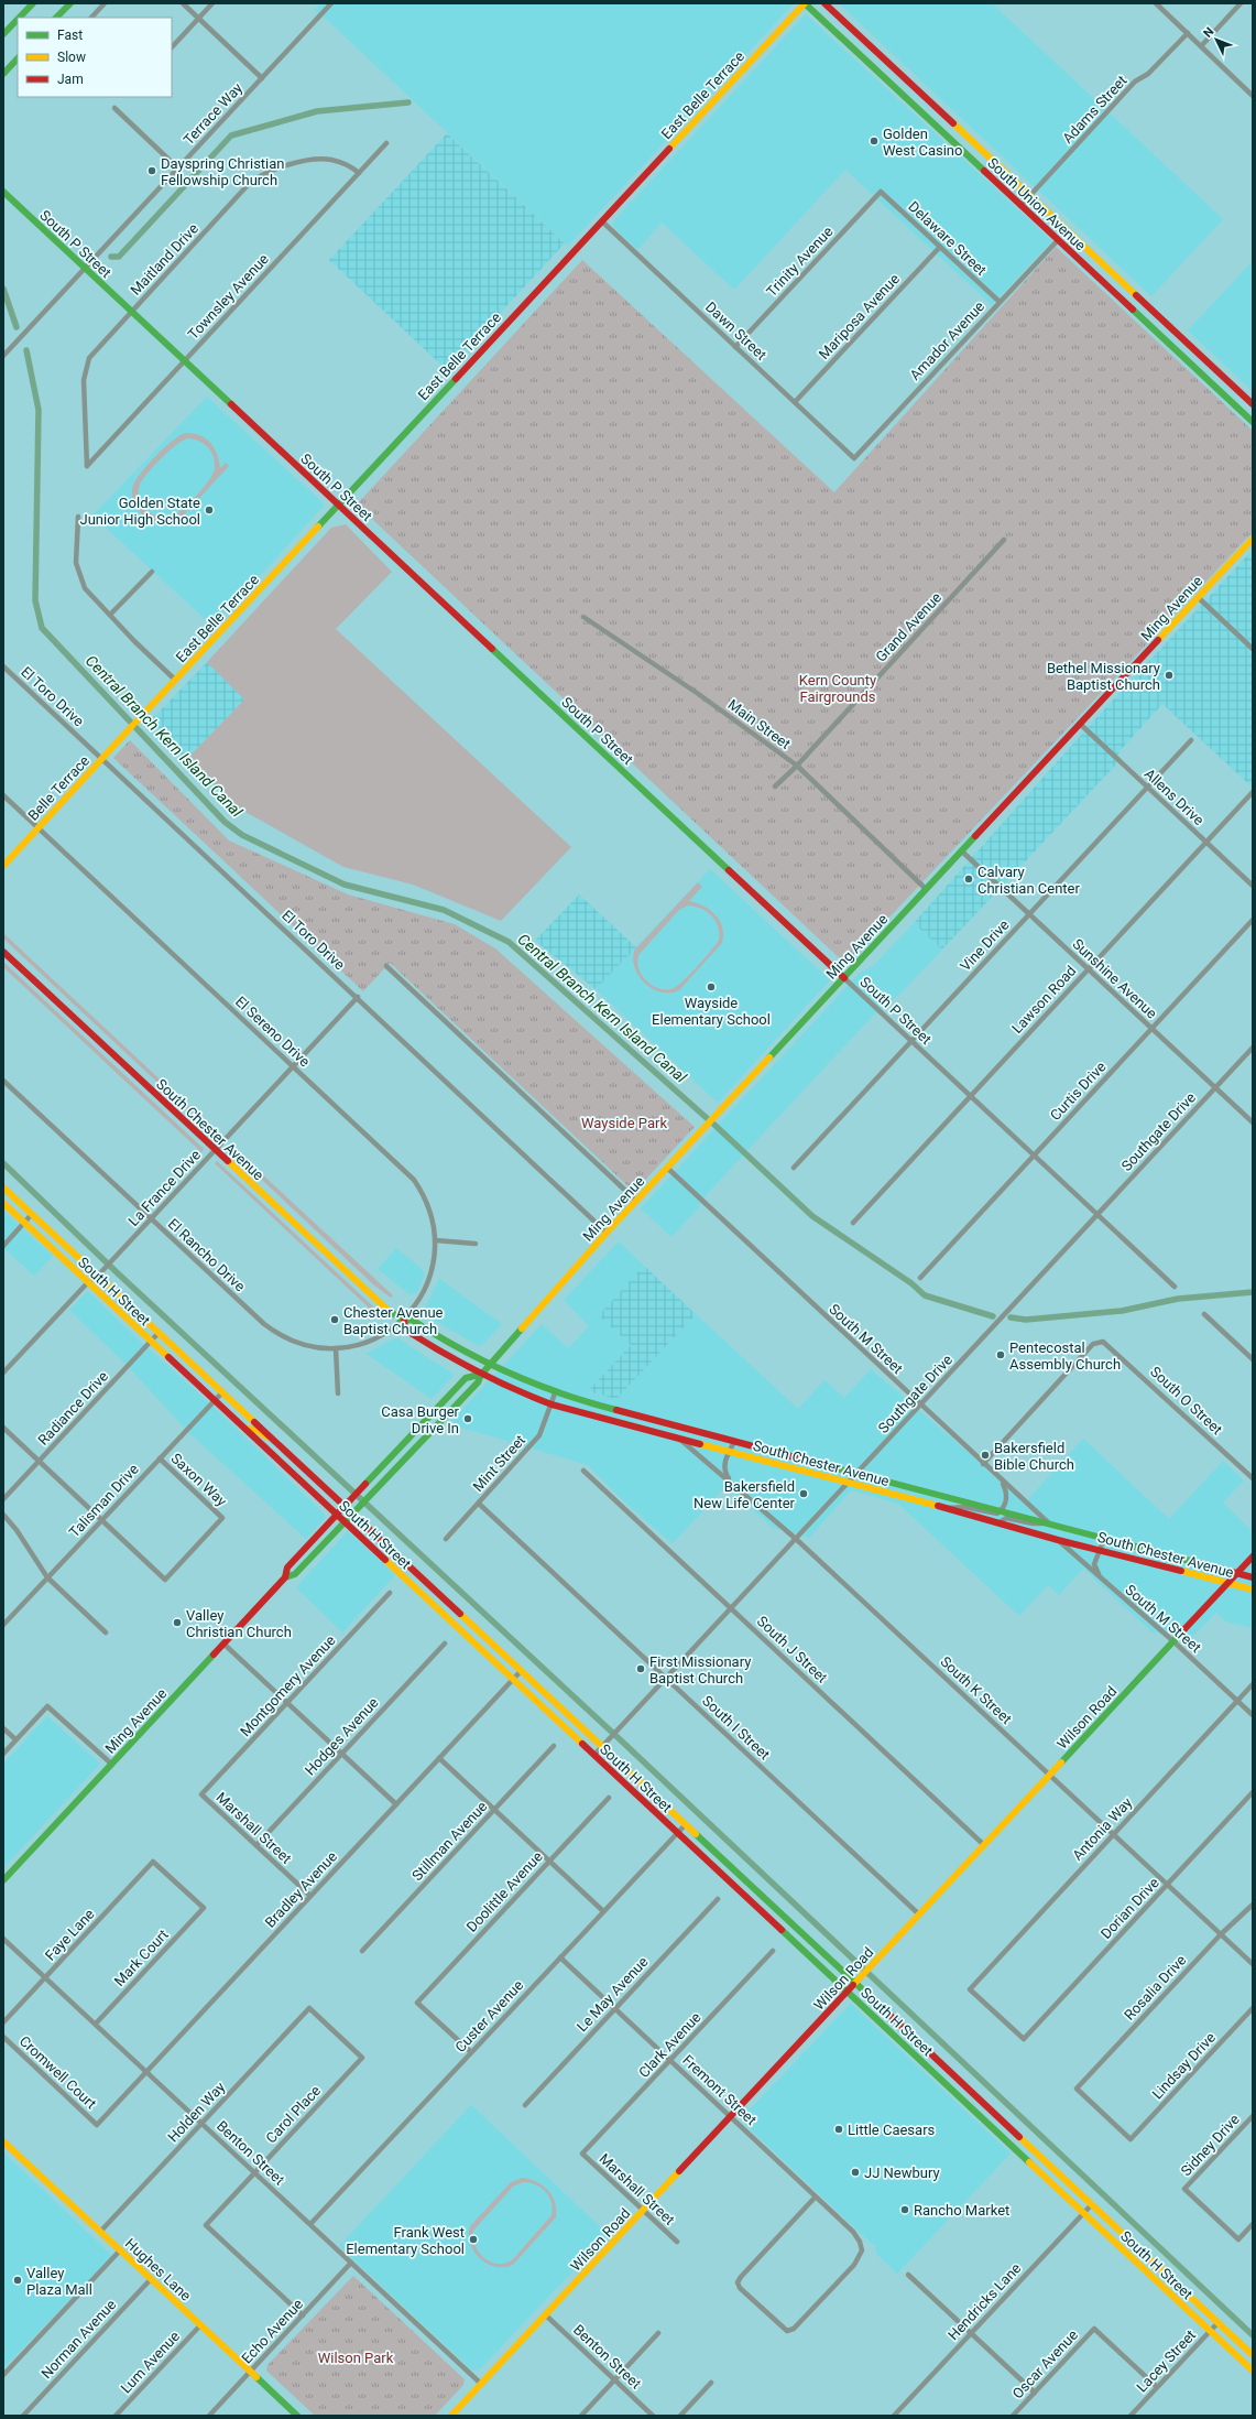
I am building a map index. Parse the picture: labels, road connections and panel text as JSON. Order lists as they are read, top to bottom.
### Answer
{
  "streets": {
    "main road": [
      "East Belle Terrace",
      "South Union Avenue",
      "South P Street",
      "Ming Avenue",
      "Belle Terrace",
      "South Chester Avenue",
      "South H Street",
      "Wilson Road",
      "Hughes Lane"
    ],
    "street": [
      "Adams Street",
      "Terrace Way",
      "Delaware Street",
      "Maitland Drive",
      "Trinity Avenue",
      "Townsley Avenue",
      "Mariposa Avenue",
      "Dawn Street",
      "Amador Avenue",
      "Grand Avenue",
      "El Toro Drive",
      "Main Street",
      "Allens Drive",
      "Vine Drive",
      "Sunshine Avenue",
      "Lawson Road",
      "El Sereno Drive",
      "Curtis Drive",
      "Southgate Drive",
      "La France Drive",
      "El Rancho Drive",
      "South M Street",
      "South O Street",
      "Radiance Drive",
      "Mint Street",
      "Saxon Way",
      "Talisman Drive",
      "South J Street",
      "Montgomery Avenue",
      "South K Street",
      "South I Street",
      "Hodges Avenue",
      "Marshall Street",
      "Antonia Way",
      "Stillman Avenue",
      "Bradley Avenue",
      "Doolittle Avenue",
      "Dorian Drive",
      "Faye Lane",
      "Mark Court",
      "Rosalia Drive",
      "Le May Avenue",
      "Custer Avenue",
      "Clark Avenue",
      "Lindsay Drive",
      "Cromwell Court",
      "Fremont Street",
      "Holden Way",
      "Carol Place",
      "Sidney Drive",
      "Benton Street",
      "Hendricks Lane",
      "Echo Avenue",
      "Norman Avenue",
      "Lacey Street",
      "Lum Avenue",
      "Oscar Avenue"
    ]
  },
  "crossings": [
    ["East Belle Terrace", "South Union Avenue"],
    ["East Belle Terrace", "South P Street"],
    ["East Belle Terrace", "Dawn Street"],
    ["East Belle Terrace", "Belle Terrace"],
    ["Adams Street", "South Union Avenue"],
    ["Terrace Way", "South P Street"],
    ["South Union Avenue", "Amador Avenue"],
    ["Delaware Street", "Trinity Avenue"],
    ["Delaware Street", "Mariposa Avenue"],
    ["Delaware Street", "Amador Avenue"],
    ["South P Street", "Maitland Drive"],
    ["South P Street", "Townsley Avenue"],
    ["South P Street", "Ming Avenue"],
    ["South P Street", "Vine Drive"],
    ["South P Street", "Lawson Road"],
    ["South P Street", "Curtis Drive"],
    ["South P Street", "Southgate Drive"],
    ["Maitland Drive", "Townsley Avenue"],
    ["Trinity Avenue", "Dawn Street"],
    ["Mariposa Avenue", "Dawn Street"],
    ["Dawn Street", "Amador Avenue"],
    ["Ming Avenue", "El Toro Drive"],
    ["Ming Avenue", "Main Street"],
    ["Ming Avenue", "Allens Drive"],
    ["Ming Avenue", "Sunshine Avenue"],
    ["Ming Avenue", "South Chester Avenue"],
    ["Ming Avenue", "South H Street"],
    ["Ming Avenue", "South M Street"],
    ["Grand Avenue", "Main Street"],
    ["El Toro Drive", "Belle Terrace"],
    ["El Toro Drive", "La France Drive"],
    ["Belle Terrace", "El Sereno Drive"],
    ["Allens Drive", "Vine Drive"],
    ["Allens Drive", "Lawson Road"],
    ["Vine Drive", "Sunshine Avenue"],
    ["Sunshine Avenue", "Lawson Road"],
    ["Sunshine Avenue", "Curtis Drive"],
    ["Sunshine Avenue", "Southgate Drive"],
    ["El Sereno Drive", "South Chester Avenue"],
    ["El Sereno Drive", "La France Drive"],
    ["El Sereno Drive", "El Rancho Drive"],
    ["South Chester Avenue", "Southgate Drive"],
    ["South Chester Avenue", "La France Drive"],
    ["South Chester Avenue", "El Rancho Drive"],
    ["South Chester Avenue", "South M Street"],
    ["South Chester Avenue", "Mint Street"],
    ["South Chester Avenue", "South K Street"],
    ["South Chester Avenue", "Wilson Road"],
    ["Southgate Drive", "South H Street"],
    ["Southgate Drive", "South M Street"],
    ["Southgate Drive", "South J Street"],
    ["Southgate Drive", "South K Street"],
    ["Southgate Drive", "South I Street"],
    ["La France Drive", "El Rancho Drive"],
    ["La France Drive", "South H Street"],
    ["South H Street", "Radiance Drive"],
    ["South H Street", "Talisman Drive"],
    ["South H Street", "Wilson Road"],
    ["South H Street", "Bradley Avenue"],
    ["South H Street", "Custer Avenue"],
    ["South H Street", "Hendricks Lane"],
    ["South H Street", "Lacey Street"],
    ["South M Street", "South O Street"],
    ["South M Street", "Wilson Road"],
    ["South M Street", "Antonia Way"],
    ["Mint Street", "South I Street"],
    ["Saxon Way", "Talisman Drive"],
    ["South J Street", "Wilson Road"],
    ["Montgomery Avenue", "Marshall Street"],
    ["South K Street", "Wilson Road"],
    ["South K Street", "Antonia Way"],
    ["South K Street", "Dorian Drive"],
    ["South K Street", "Rosalia Drive"],
    ["Wilson Road", "South I Street"],
    ["Wilson Road", "Marshall Street"],
    ["Wilson Road", "Fremont Street"],
    ["Wilson Road", "Benton Street"],
    ["Hodges Avenue", "Marshall Street"],
    ["Marshall Street", "Bradley Avenue"],
    ["Marshall Street", "Clark Avenue"],
    ["Antonia Way", "Dorian Drive"],
    ["Bradley Avenue", "Cromwell Court"],
    ["Bradley Avenue", "Benton Street"],
    ["Doolittle Avenue", "Custer Avenue"],
    ["Faye Lane", "Mark Court"],
    ["Faye Lane", "Benton Street"],
    ["Mark Court", "Benton Street"],
    ["Rosalia Drive", "Lindsay Drive"],
    ["Le May Avenue", "Fremont Street"],
    ["Custer Avenue", "Fremont Street"],
    ["Custer Avenue", "Benton Street"],
    ["Clark Avenue", "Fremont Street"],
    ["Holden Way", "Carol Place"],
    ["Holden Way", "Benton Street"],
    ["Holden Way", "Hughes Lane"],
    ["Carol Place", "Benton Street"],
    ["Carol Place", "Echo Avenue"],
    ["Benton Street", "Echo Avenue"],
    ["Hughes Lane", "Echo Avenue"],
    ["Hughes Lane", "Norman Avenue"],
    ["Hughes Lane", "Lum Avenue"],
    ["Lacey Street", "Oscar Avenue"]
  ],
  "water": ["Central Branch Kern Island Canal"],
  "parks": ["Kern County Fairgrounds", "Wayside Park", "Wilson Park"],
  "places": [
    "Golden West Casino",
    "Dayspring Christian Fellowship Church",
    "Golden State Junior High School",
    "Bethel Missionary Baptist Church",
    "Calvary Christian Center",
    "Wayside Elementary School",
    "Chester Avenue Baptist Church",
    "Pentecostal Assembly Church",
    "Casa Burger Drive In",
    "Bakersfield Bible Church",
    "Bakersfield New Life Center",
    "Valley Christian Church",
    "First Missionary Baptist Church",
    "Little Caesars",
    "JJ Newbury",
    "Rancho Market",
    "Frank West Elementary School",
    "Valley Plaza Mall"
  ],
  "legend": ["Fast", "Slow", "Jam"],
  "north": "top left"
}
